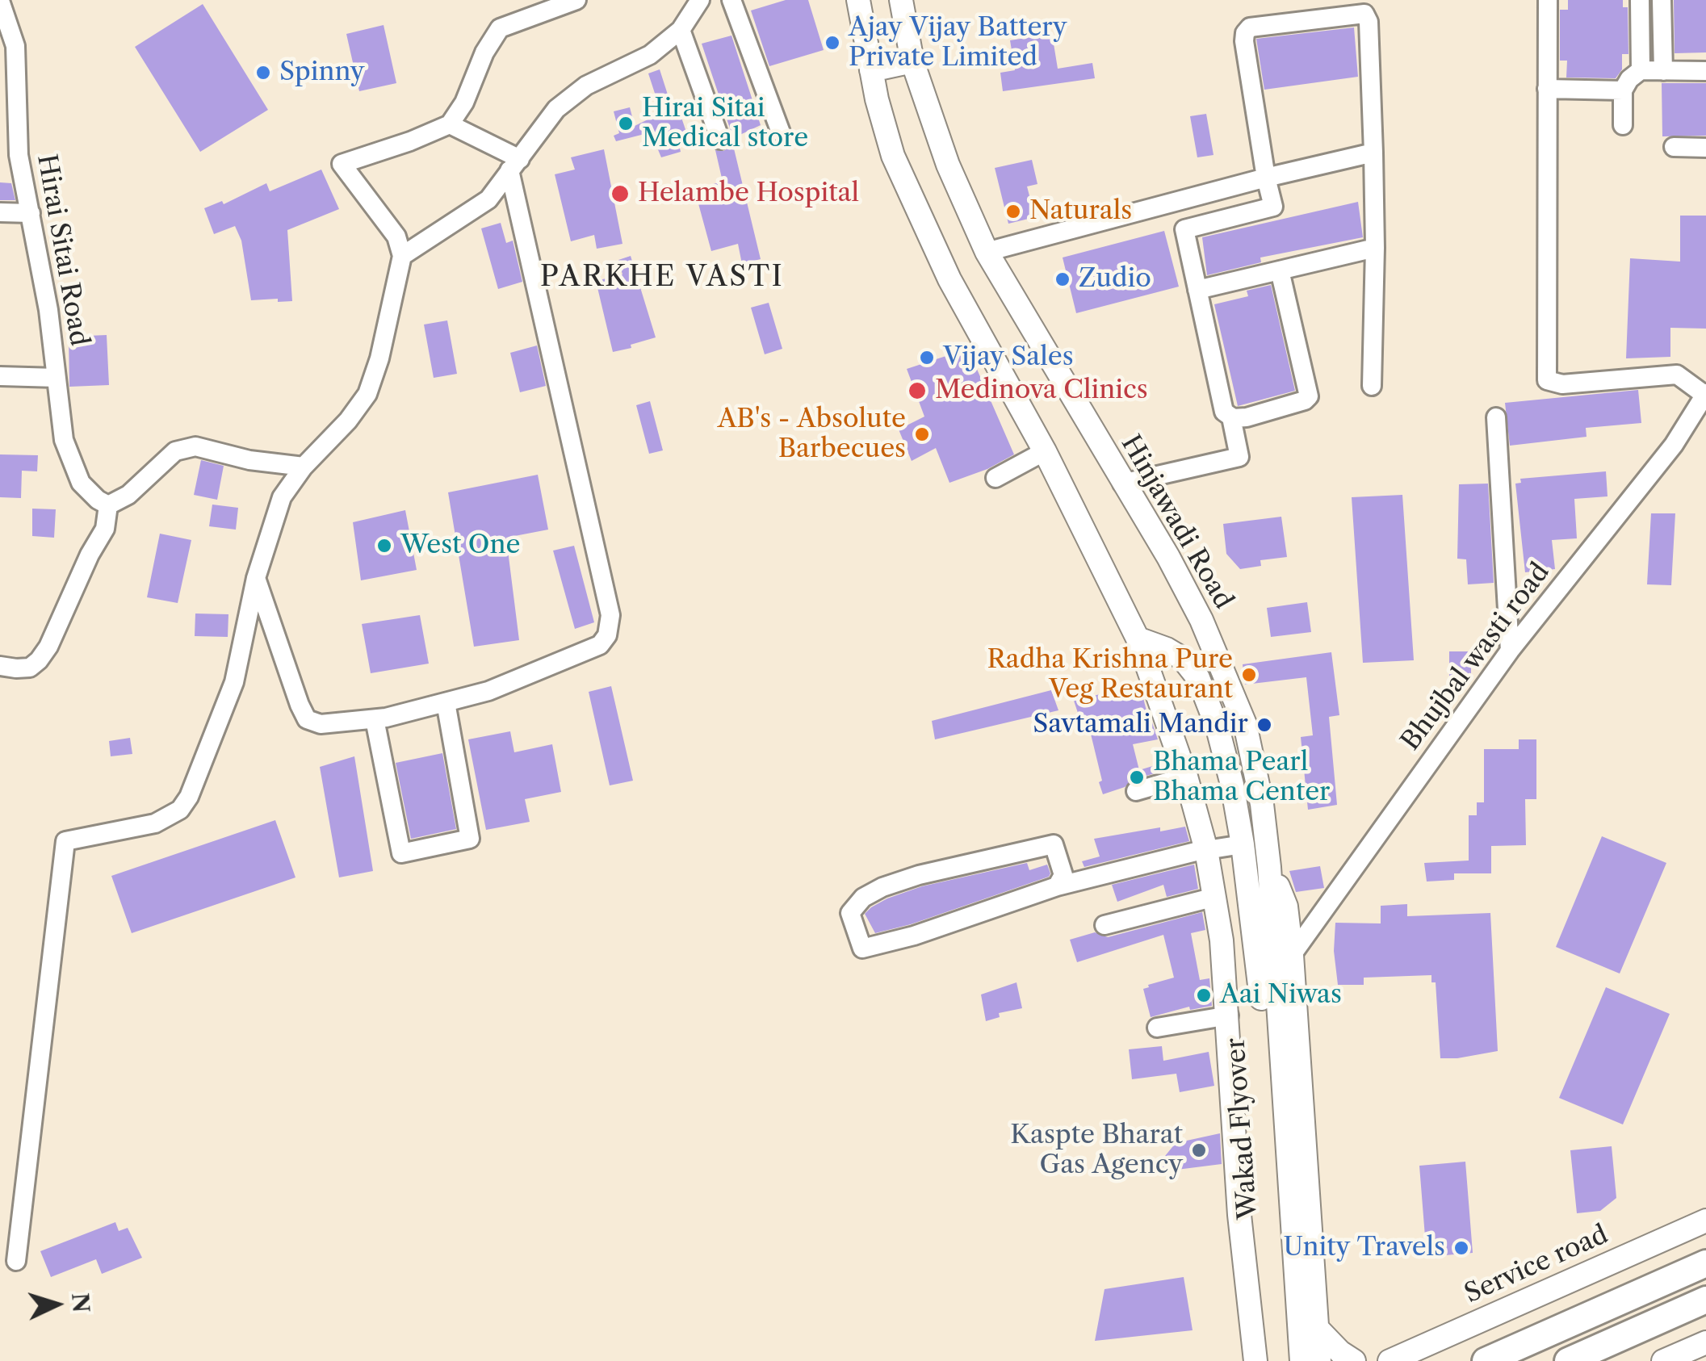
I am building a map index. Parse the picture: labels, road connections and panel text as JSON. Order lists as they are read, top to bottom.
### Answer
{
  "streets": {
    "main road": ["Hinjawadi Road", "Wakad Flyover", "Service road"],
    "street": ["Hirai Sitai Road", "Bhujbal wasti road"]
  },
  "crossings": [
    ["Hinjawadi Road", "Wakad Flyover"],
    ["Bhujbal wasti road", "Wakad Flyover"]
  ],
  "districts": ["PARKHE VASTI"],
  "places": [
    "Ajay Vijay Battery Private Limited",
    "Spinny",
    "Hirai Sitai Medical store",
    "Helambe Hospital",
    "Naturals",
    "Zudio",
    "Vijay Sales",
    "Medinova Clinics",
    "AB's - Absolute Barbecues",
    "West One",
    "Radha Krishna Pure Veg Restaurant",
    "Savtamali Mandir",
    "Bhama Pearl Bhama Center",
    "Aai Niwas",
    "Kaspte Bharat Gas Agency",
    "Unity Travels"
  ],
  "north": "right"
}
